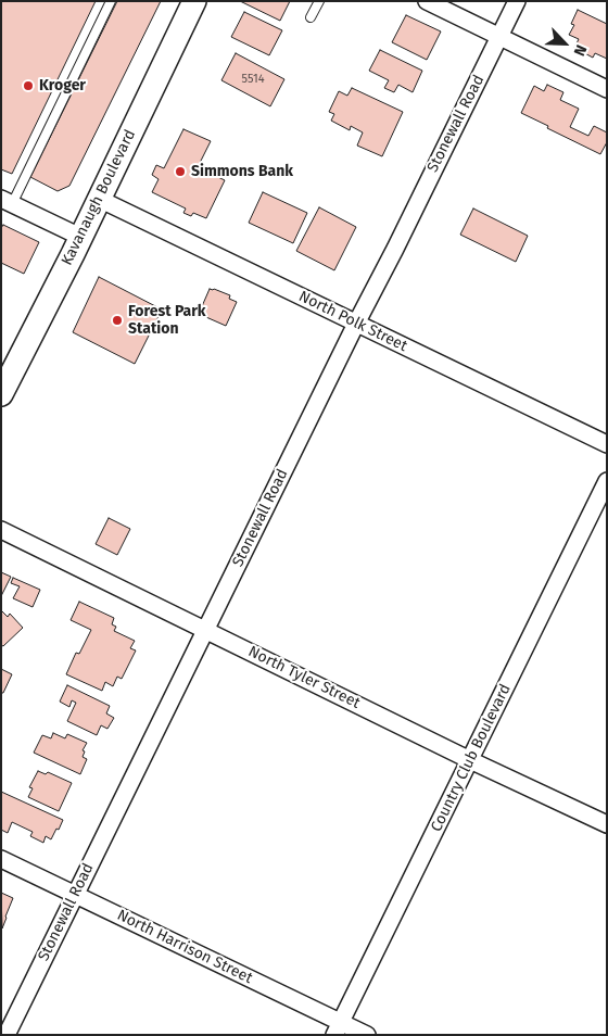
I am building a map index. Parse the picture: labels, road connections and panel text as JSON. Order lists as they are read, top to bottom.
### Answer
{
  "streets": {
    "street": [
      "Stonewall Road",
      "Kavanaugh Boulevard",
      "North Polk Street",
      "North Tyler Street",
      "Country Club Boulevard",
      "North Harrison Street"
    ]
  },
  "crossings": [
    ["Stonewall Road", "North Polk Street"],
    ["Stonewall Road", "North Tyler Street"],
    ["Stonewall Road", "North Harrison Street"],
    ["Kavanaugh Boulevard", "North Polk Street"],
    ["North Tyler Street", "Country Club Boulevard"],
    ["Country Club Boulevard", "North Harrison Street"]
  ],
  "places": ["Kroger", "Simmons Bank", "Forest Park Station"],
  "house_numbers": ["5514"],
  "north": "bottom right"
}
